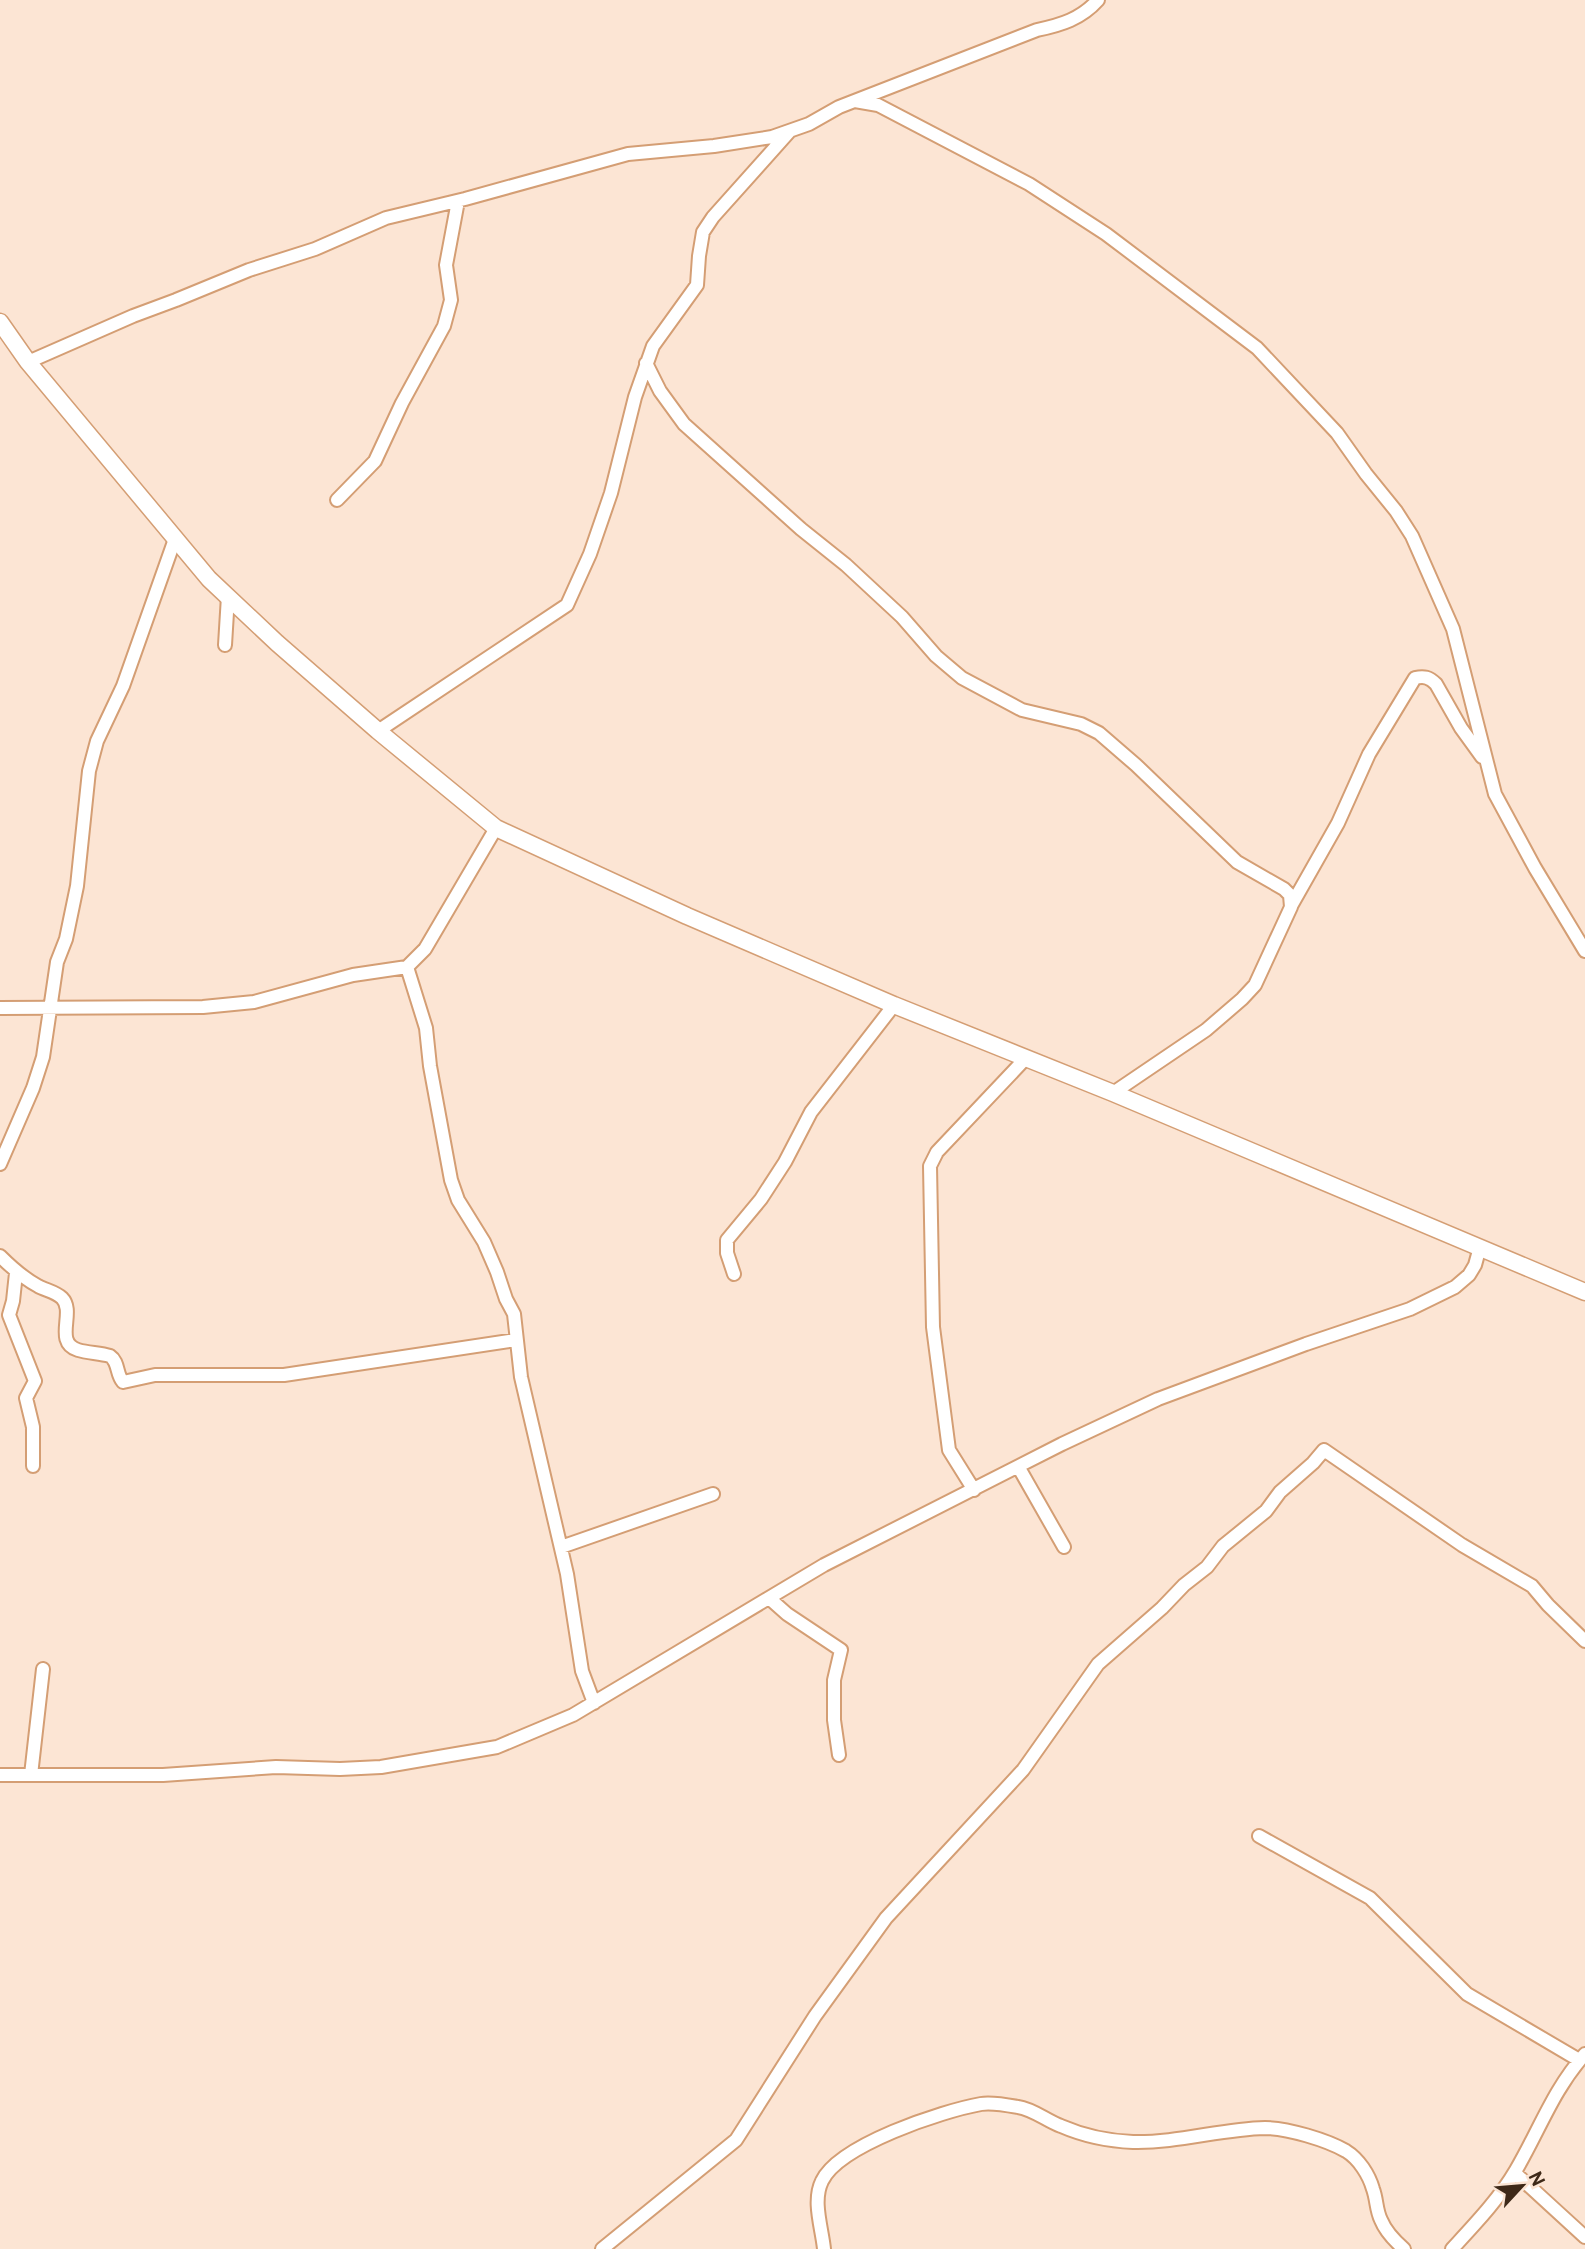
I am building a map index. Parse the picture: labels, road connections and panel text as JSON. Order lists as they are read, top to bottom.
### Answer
{
  "north": "top right"
}
